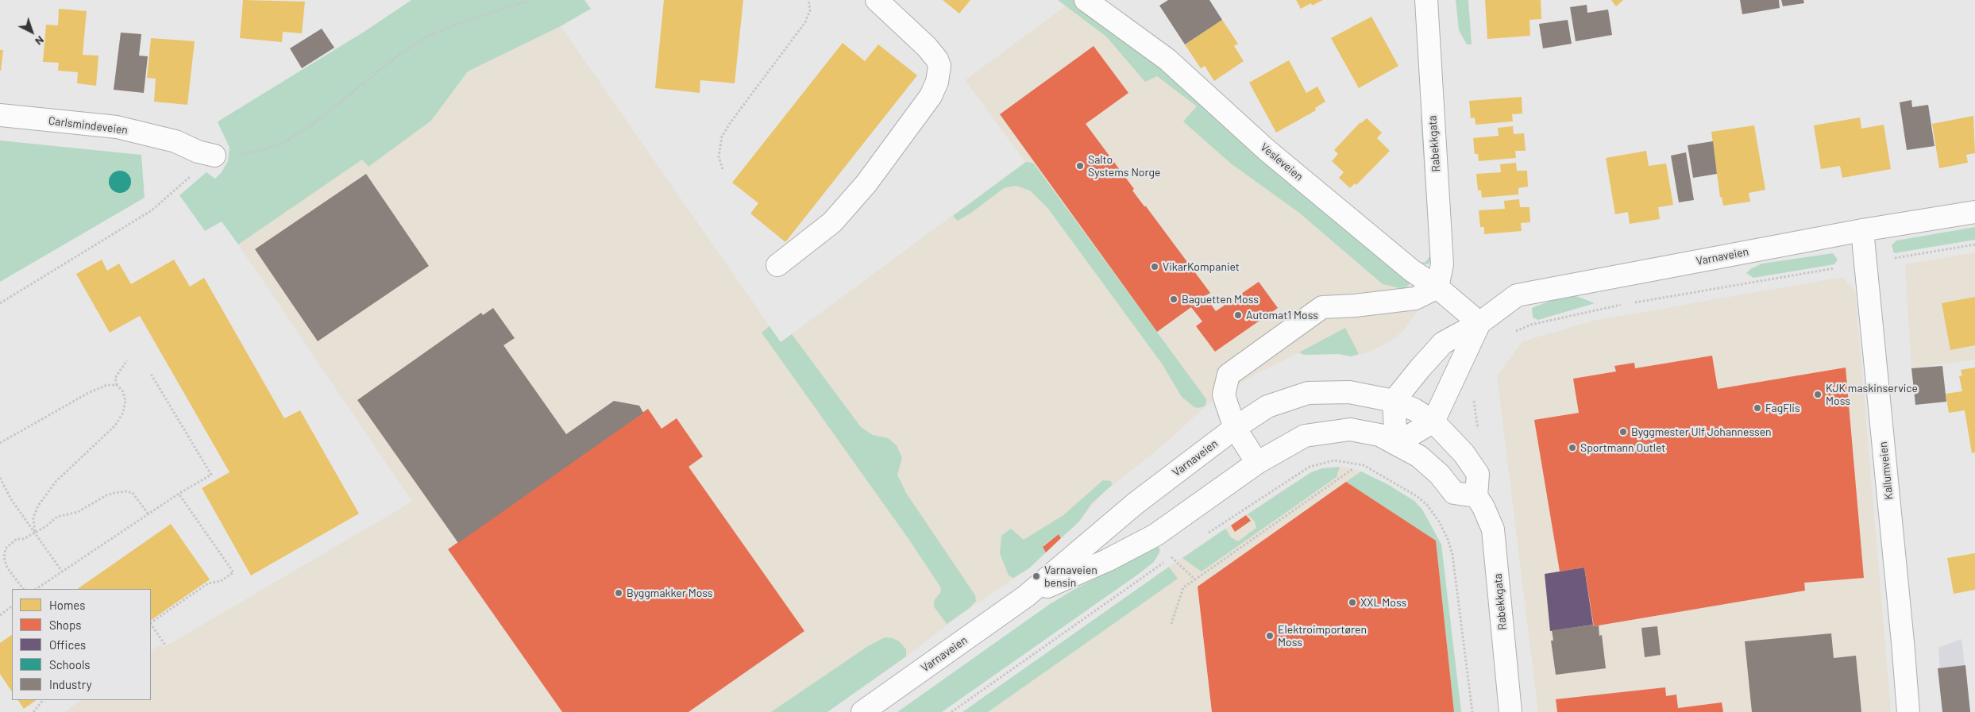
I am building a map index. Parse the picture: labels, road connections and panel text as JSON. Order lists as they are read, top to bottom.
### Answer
{
  "streets": {
    "street": [
      "Carlsmindeveien",
      "Rabekkgata",
      "Vesleveien",
      "Varnaveien",
      "Kallumveien"
    ]
  },
  "crossings": [
    ["Rabekkgata", "Vesleveien"],
    ["Rabekkgata", "Varnaveien"],
    ["Vesleveien", "Varnaveien"],
    ["Varnaveien", "Kallumveien"]
  ],
  "places": [
    "Salto Systems Norge",
    "VikarKompaniet",
    "Baguetten Moss",
    "Automat1 Moss",
    "KJK maskinservice Moss",
    "FagFlis",
    "Byggmester Ulf Johannessen",
    "Sportmann Outlet",
    "Varnaveien bensin",
    "Byggmakker Moss",
    "XXL Moss",
    "Elektroimportøren Moss"
  ],
  "legend": [
    "Homes",
    "Shops",
    "Offices",
    "Schools",
    "Industry"
  ],
  "north": "bottom right"
}
